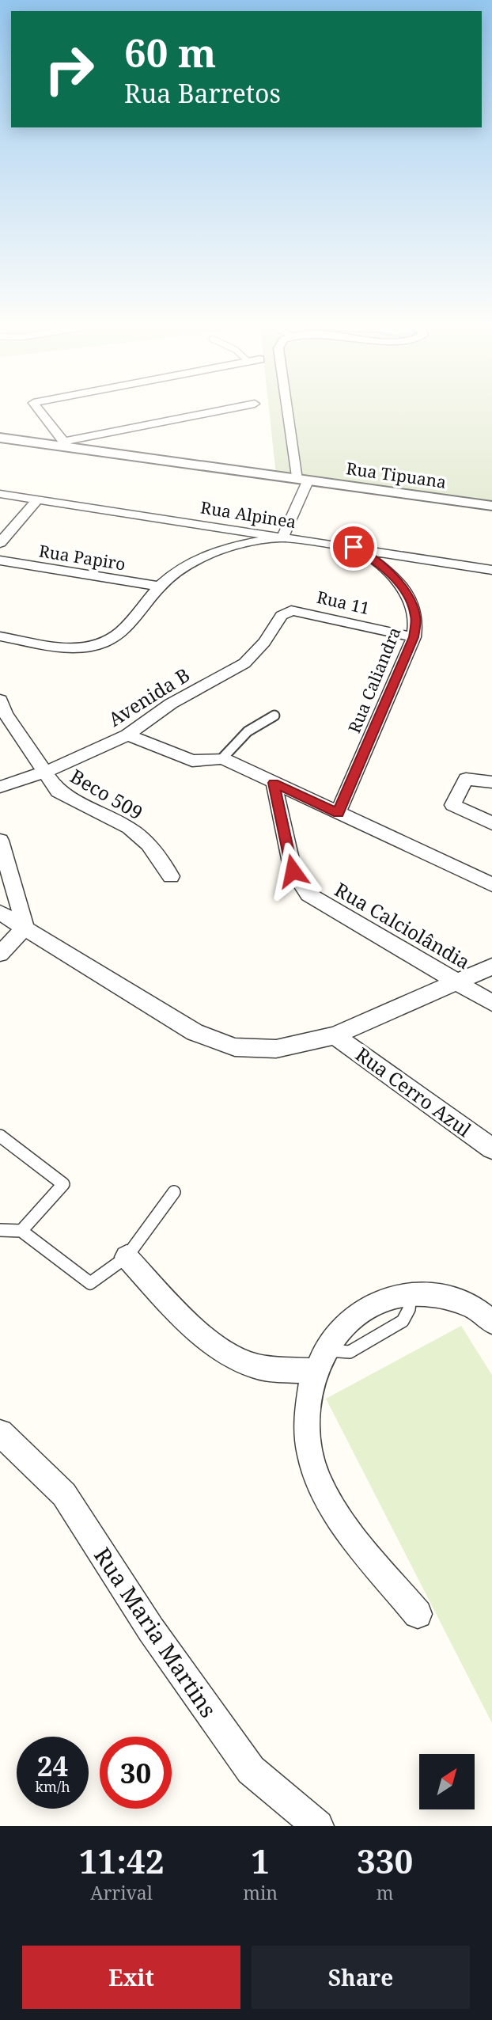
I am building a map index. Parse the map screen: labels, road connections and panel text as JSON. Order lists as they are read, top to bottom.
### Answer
{
  "streets": {
    "street": [
      "Rua Tipuana",
      "Rua Alpinea",
      "Rua Papiro",
      "Rua 11",
      "Rua Caliandra",
      "Avenida B",
      "Beco 509",
      "Rua Calciolândia",
      "Rua Cerro Azul",
      "Rua Maria Martins"
    ]
  },
  "crossings": [
    ["Rua Alpinea", "Rua Caliandra"],
    ["Rua 11", "Rua Caliandra"],
    ["Rua 11", "Avenida B"],
    ["Avenida B", "Beco 509"]
  ],
  "north": "top right",
  "page": {
    "turn": ["60 m", "Rua Barretos"],
    "speed": "24 km/h",
    "limit": "30",
    "eta": [
      "11:42",
      "Arrival",
      "1",
      "min",
      "330",
      "m"
    ],
    "buttons": ["Exit", "Share"]
  }
}
